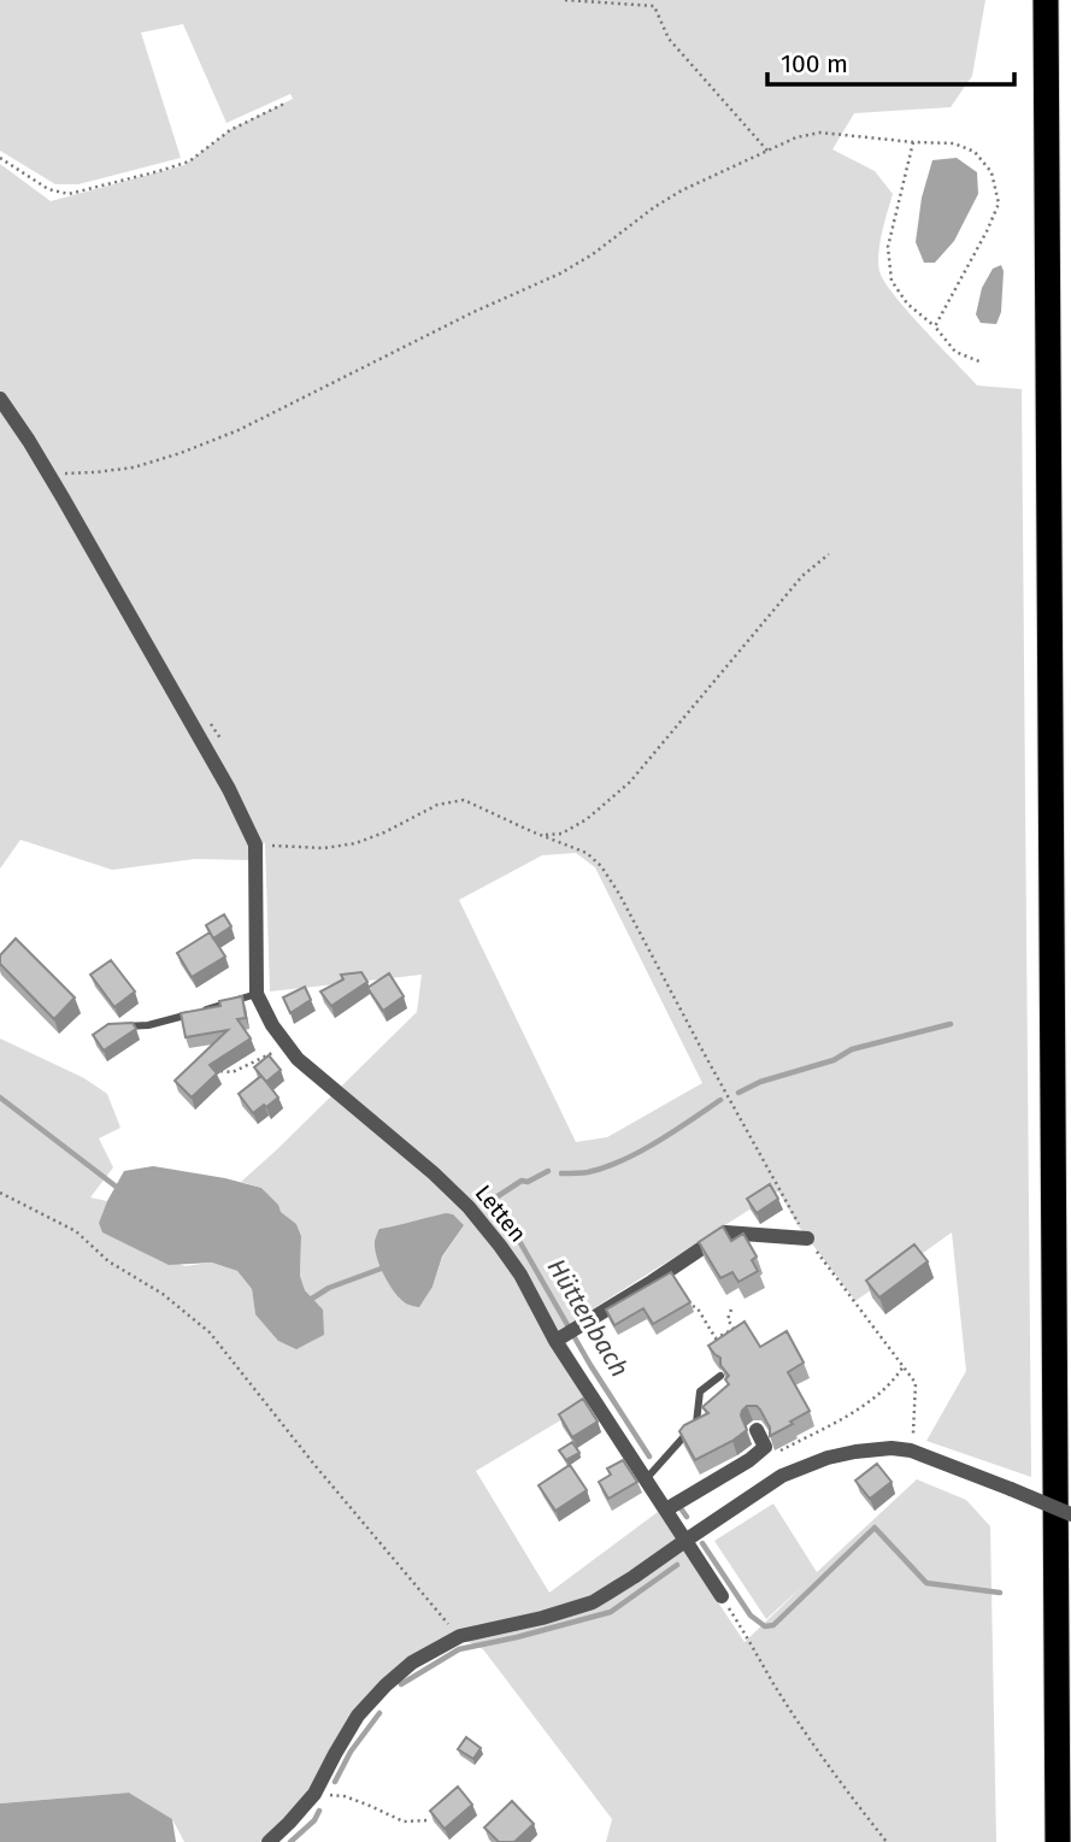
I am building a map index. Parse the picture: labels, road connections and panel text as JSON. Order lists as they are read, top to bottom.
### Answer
{
  "streets": {
    "street": ["Letten"]
  },
  "water": ["Hüttenbach"],
  "scale_bar": "100 m"
}
